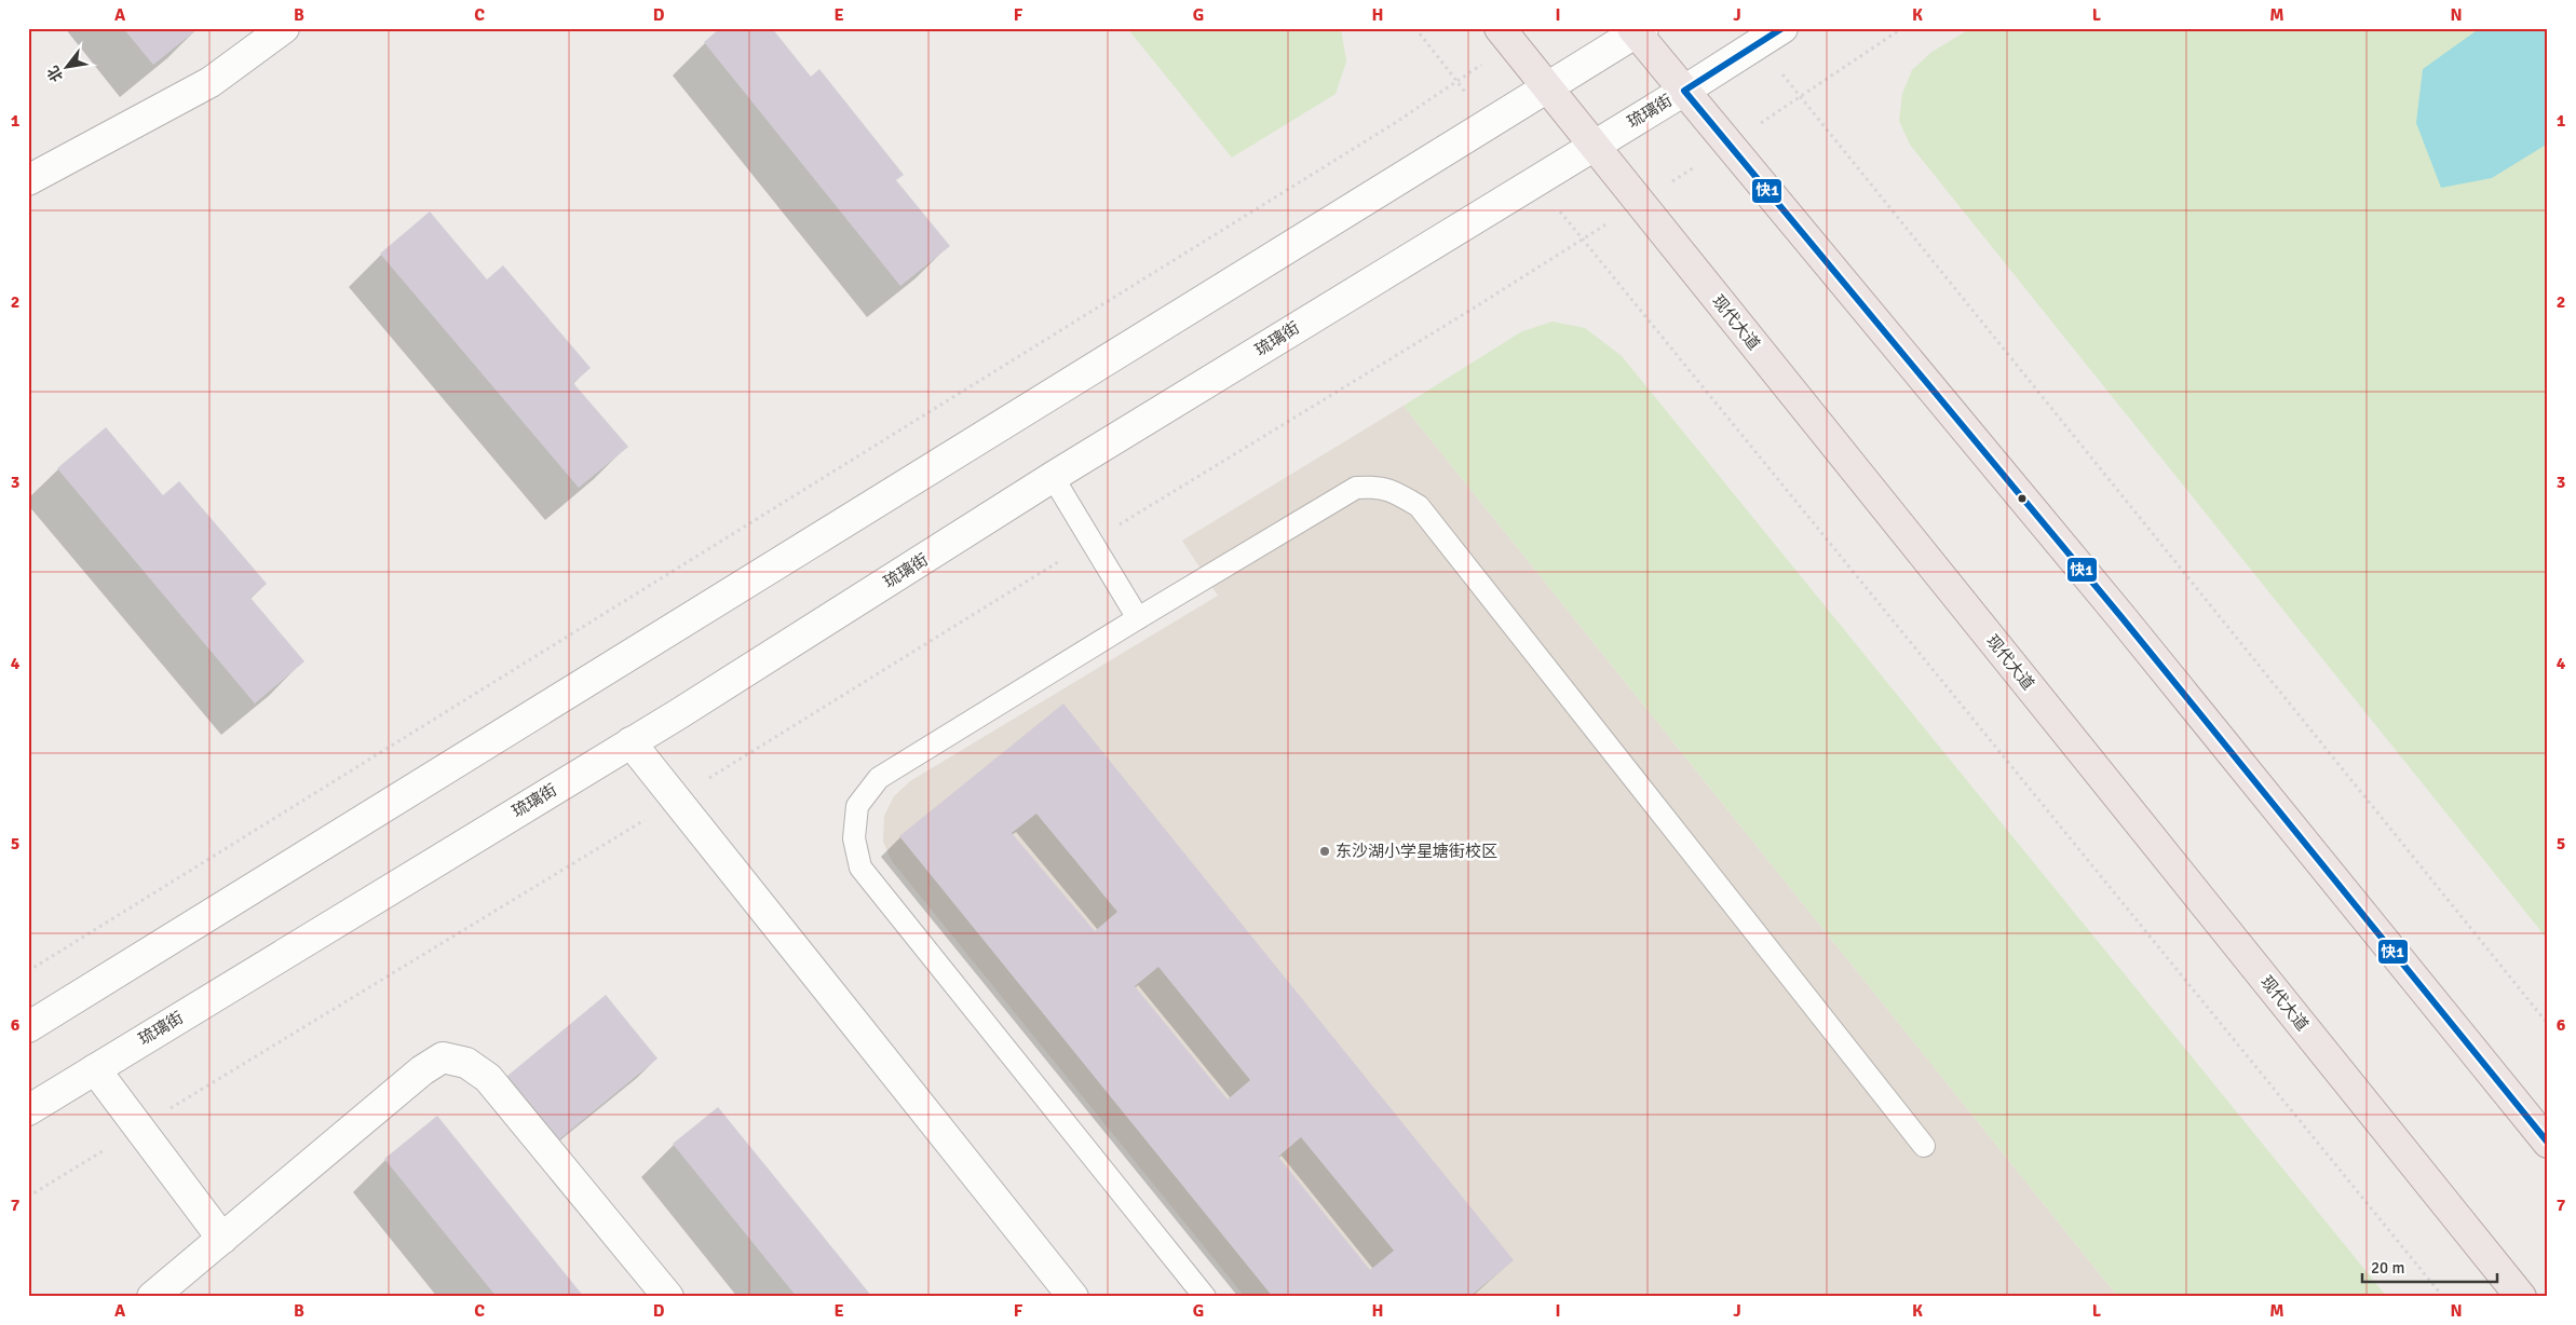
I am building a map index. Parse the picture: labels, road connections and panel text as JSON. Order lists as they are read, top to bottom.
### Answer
{
  "streets": {
    "main road": ["琉璃街", "现代大道"]
  },
  "crossings": [
    ["琉璃街", "现代大道"]
  ],
  "places": ["东沙湖小学星塘街校区"],
  "lines": ["transit line 快1"],
  "scale_bar": "20 m",
  "north": "bottom left",
  "grid": {
    "columns": [
      "A",
      "B",
      "C",
      "D",
      "E",
      "F",
      "G",
      "H",
      "I",
      "J",
      "K",
      "L",
      "M",
      "N"
    ],
    "rows": [
      "1",
      "2",
      "3",
      "4",
      "5",
      "6",
      "7"
    ]
  }
}
